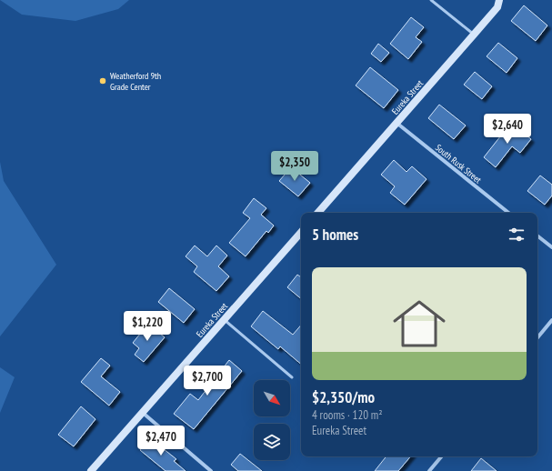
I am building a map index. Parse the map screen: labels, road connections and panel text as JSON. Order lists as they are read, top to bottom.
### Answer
{
  "streets": {
    "street": ["Eureka Street", "South Rusk Street"]
  },
  "crossings": [
    ["Eureka Street", "South Rusk Street"]
  ],
  "places": ["Weatherford 9th Grade Center"],
  "north": "bottom right",
  "page": {
    "price": [
      "$2,640",
      "$2,350",
      "$1,220",
      "$2,700",
      "$2,470"
    ],
    "heading": "5 homes",
    "list": [
      {
        "name": "$2,350/mo",
        "note": "4 rooms · 120 m² · Eureka Street"
      }
    ]
  }
}
